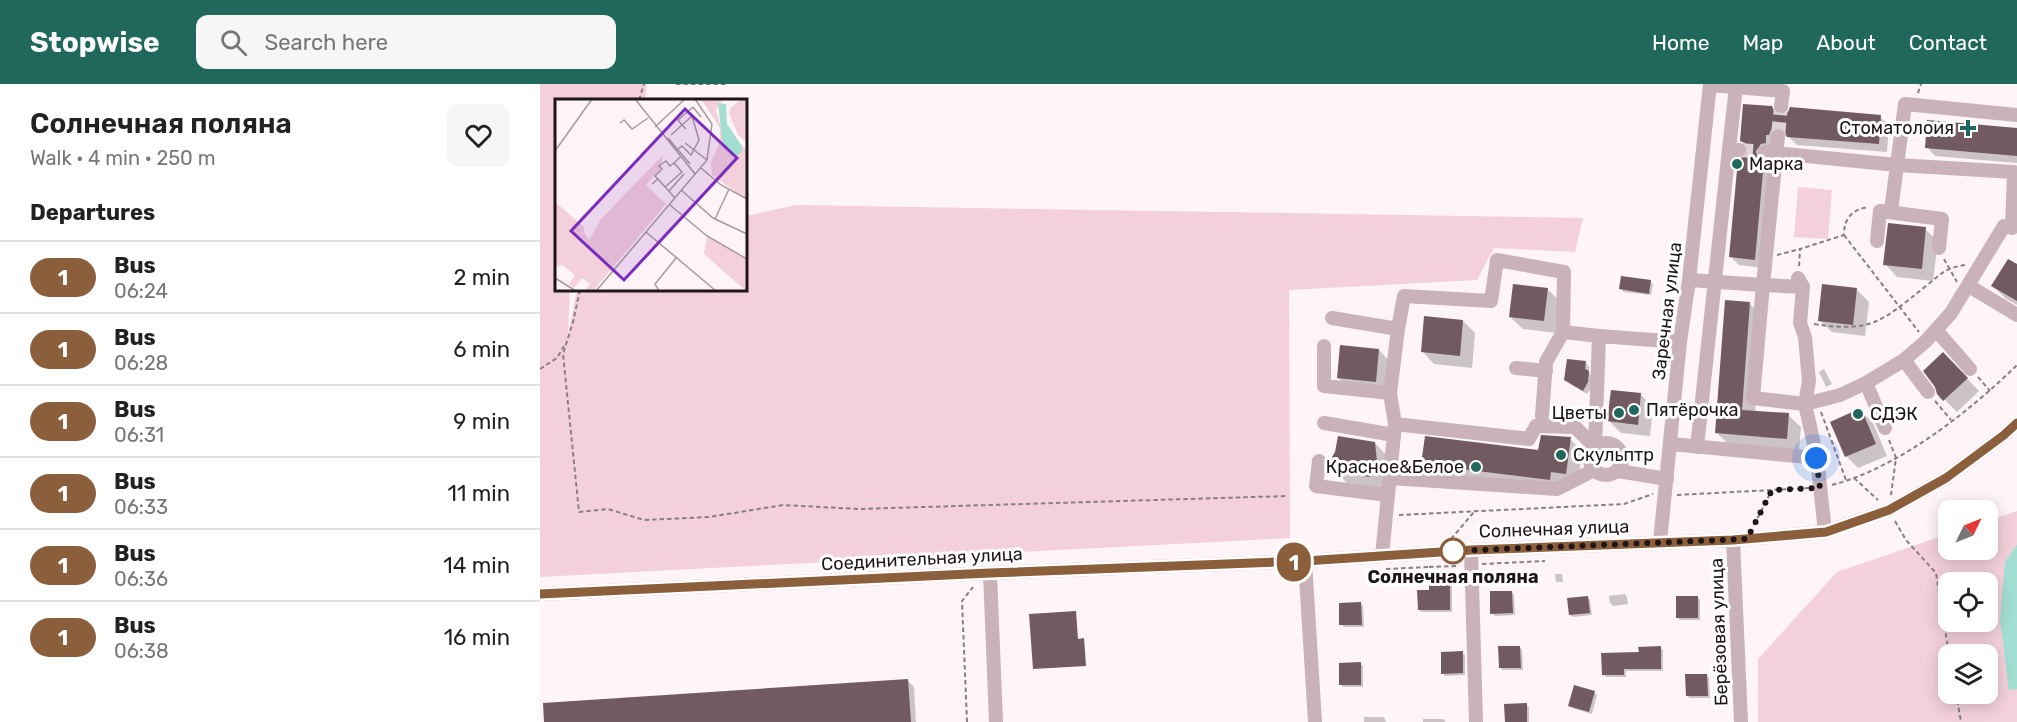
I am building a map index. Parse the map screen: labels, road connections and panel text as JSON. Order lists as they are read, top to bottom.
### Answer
{
  "streets": {
    "street": [
      "Заречная улица",
      "Солнечная улица",
      "Соединительная улица",
      "Берёзовая улица"
    ]
  },
  "crossings": [
    ["Заречная улица", "Солнечная улица"],
    ["Солнечная улица", "Соединительная улица"],
    ["Солнечная улица", "Берёзовая улица"]
  ],
  "places": {
    "health": ["Стоматолоия"],
    "other": [
      "Марка",
      "Пятёрочка",
      "Цветы",
      "СДЭК",
      "Скульптр",
      "Красное&Белое",
      "Солнечная поляна"
    ]
  },
  "lines": ["bus line 1"],
  "north": "top right",
  "page": {
    "header": "Stopwise",
    "search": "Search here",
    "nav": [
      "Home",
      "Map",
      "About",
      "Contact"
    ],
    "heading": [
      ["Солнечная поляна", "Walk · 4 min · 250 m"],
      "Departures"
    ],
    "on_map": "1",
    "list": [
      {
        "mark": "1",
        "name": "Bus",
        "note": "06:24",
        "value": "2 min"
      },
      {
        "mark": "1",
        "name": "Bus",
        "note": "06:28",
        "value": "6 min"
      },
      {
        "mark": "1",
        "name": "Bus",
        "note": "06:31",
        "value": "9 min"
      },
      {
        "mark": "1",
        "name": "Bus",
        "note": "06:33",
        "value": "11 min"
      },
      {
        "mark": "1",
        "name": "Bus",
        "note": "06:36",
        "value": "14 min"
      },
      {
        "mark": "1",
        "name": "Bus",
        "note": "06:38",
        "value": "16 min"
      }
    ]
  }
}
